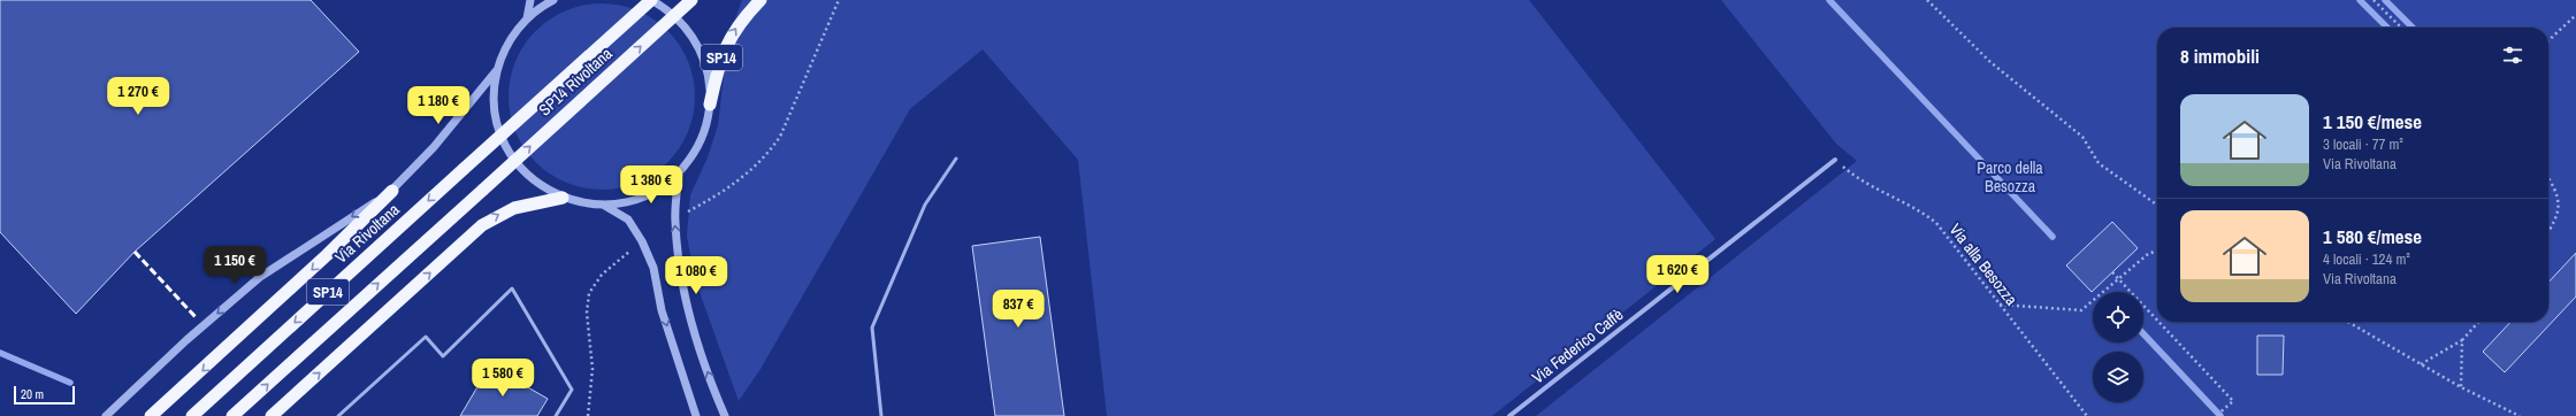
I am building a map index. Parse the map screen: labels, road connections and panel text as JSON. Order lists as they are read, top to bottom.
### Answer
{
  "streets": {
    "highway": ["SP14", "SP14 Rivoltana", "Via Rivoltana"],
    "street": ["Via Federico Caffè"],
    "path": ["Via alla Besozza"]
  },
  "crossings": [
    ["SP14 Rivoltana", "Via Rivoltana"],
    ["Via alla Besozza", "Via Federico Caffè"]
  ],
  "parks": ["Parco della Besozza"],
  "scale_bar": "20 m",
  "page": {
    "heading": "8 immobili",
    "price": [
      "1 270 €",
      "1 180 €",
      "1 380 €",
      "1 150 €",
      "1 620 €",
      "1 080 €",
      "837 €",
      "1 580 €"
    ],
    "list": [
      {
        "name": "1 150 €/mese",
        "note": "3 locali · 77 m² · Via Rivoltana"
      },
      {
        "name": "1 580 €/mese",
        "note": "4 locali · 124 m² · Via Rivoltana"
      }
    ],
    "scale": "20 m"
  }
}
